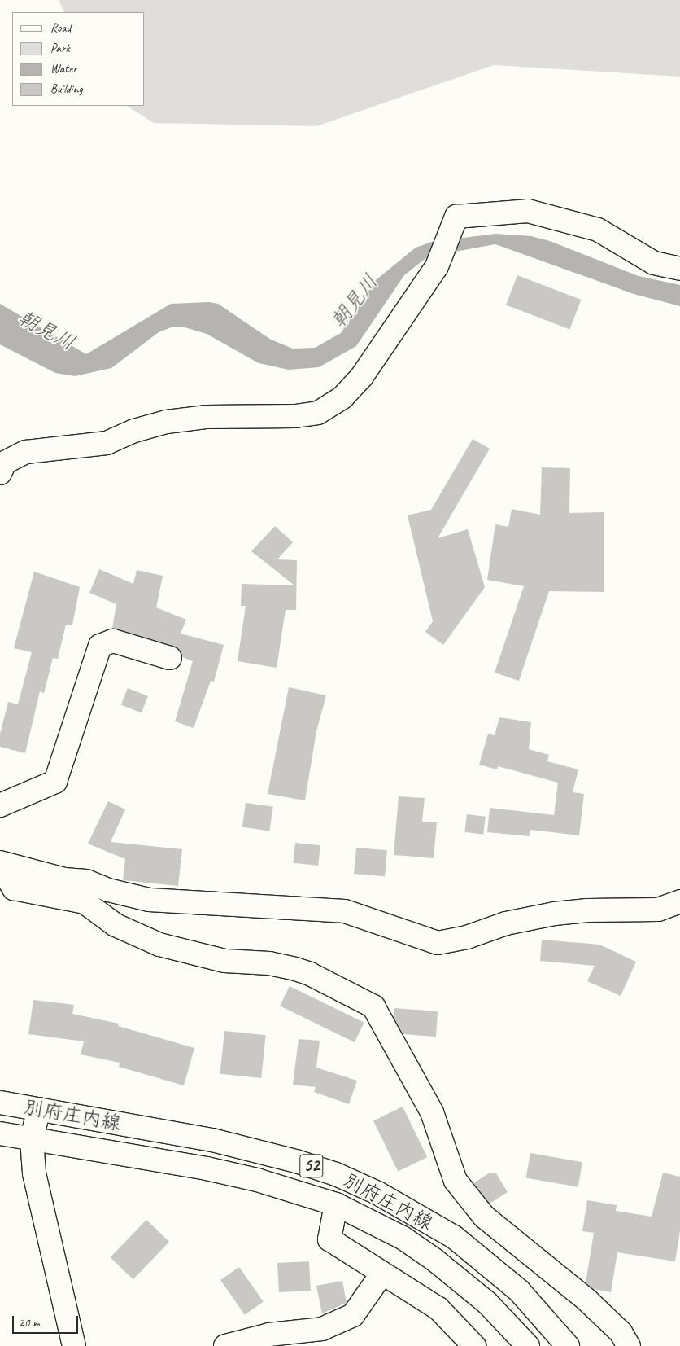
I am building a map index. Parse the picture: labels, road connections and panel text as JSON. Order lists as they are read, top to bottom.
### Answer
{
  "streets": {
    "street": ["別府庄内線", "52"]
  },
  "water": ["朝見川"],
  "legend": [
    "Road",
    "Park",
    "Water",
    "Building"
  ],
  "scale_bar": "20 m"
}
